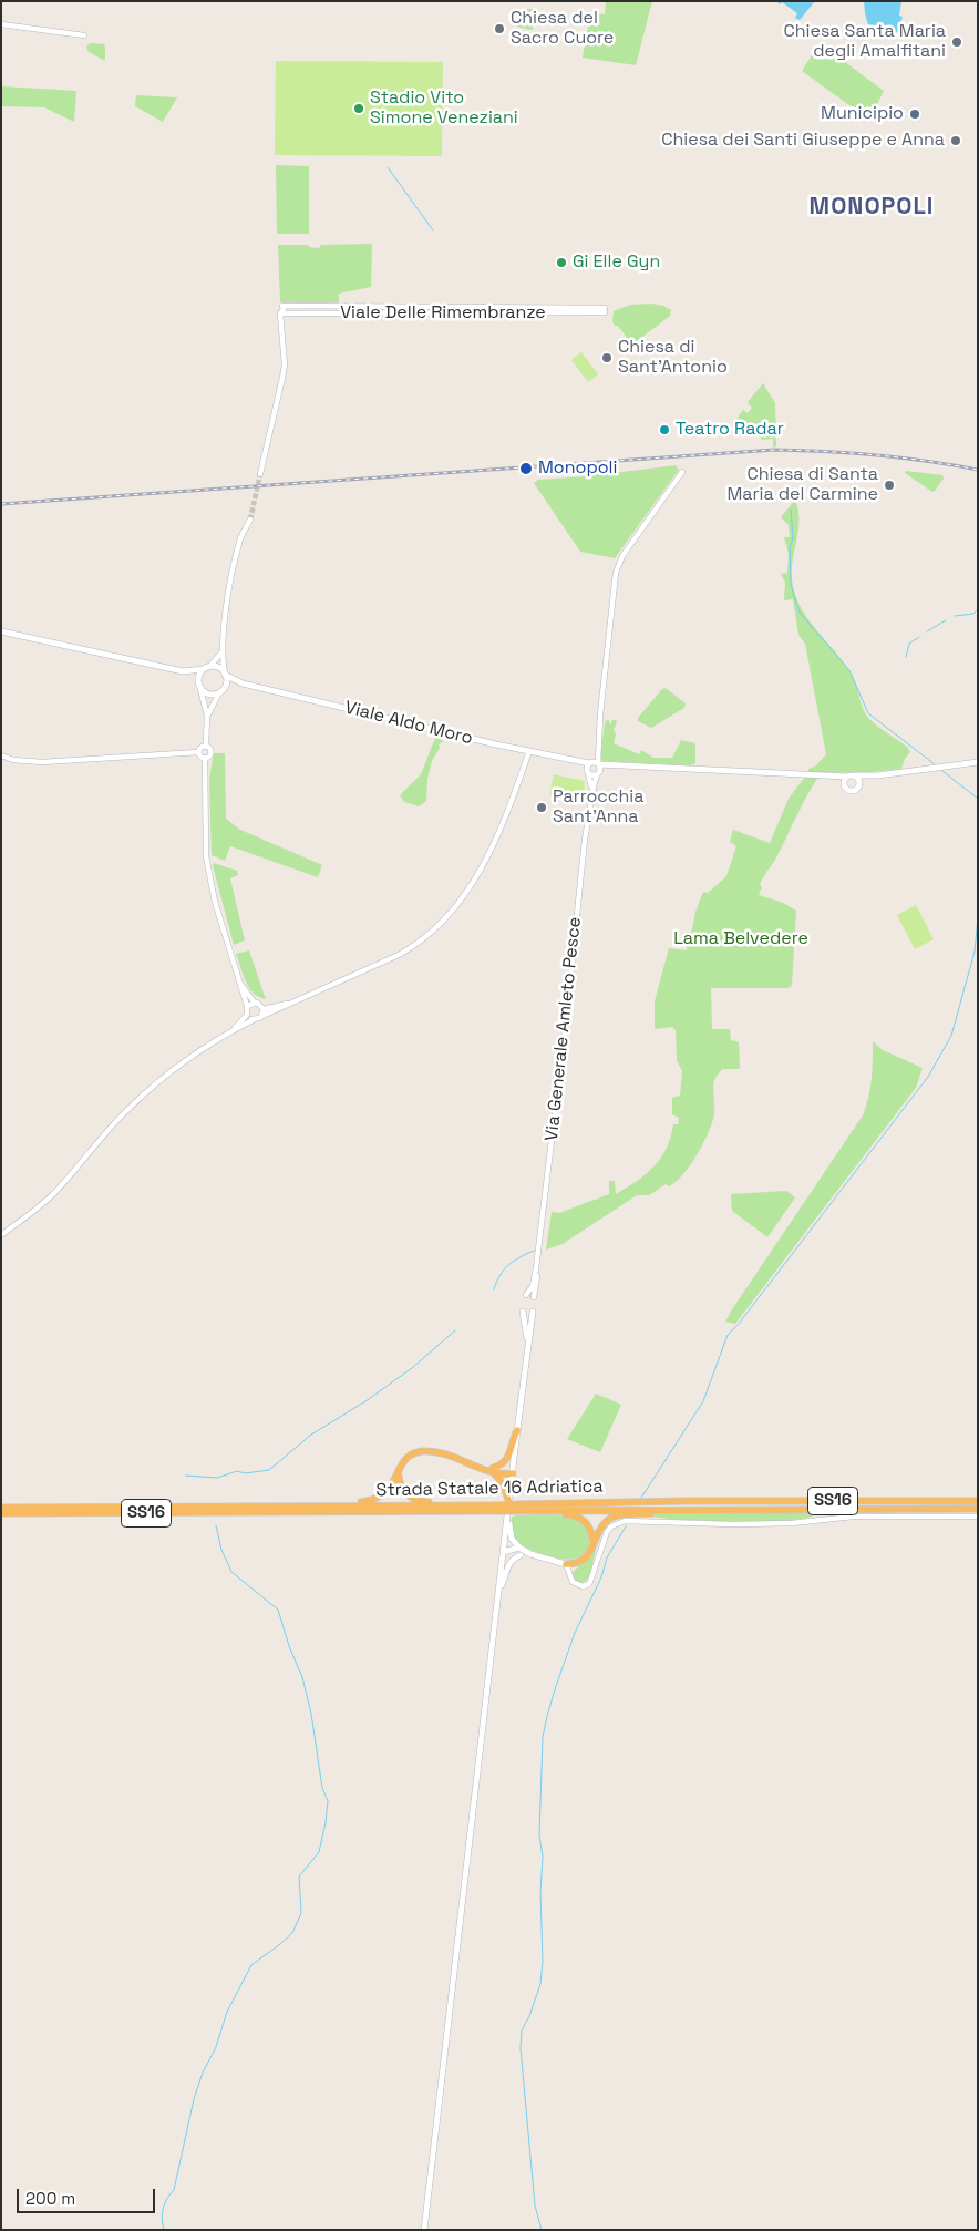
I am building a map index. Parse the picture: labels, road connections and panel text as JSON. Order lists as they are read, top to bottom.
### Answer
{
  "streets": {
    "highway": ["Strada Statale 16 Adriatica", "SS16"],
    "main road": ["Viale Aldo Moro"],
    "street": ["Viale Delle Rimembranze", "Via Generale Amleto Pesce"]
  },
  "crossings": [
    ["Viale Aldo Moro", "Via Generale Amleto Pesce"]
  ],
  "districts": ["MONOPOLI"],
  "parks": ["Lama Belvedere"],
  "places": [
    "Chiesa del Sacro Cuore",
    "Chiesa Santa Maria degli Amalfitani",
    "Stadio Vito Simone Veneziani",
    "Municipio",
    "Chiesa dei Santi Giuseppe e Anna",
    "Gi Elle Gyn",
    "Chiesa di Sant'Antonio",
    "Teatro Radar",
    "Monopoli",
    "Chiesa di Santa Maria del Carmine",
    "Parrocchia Sant'Anna"
  ],
  "scale_bar": "200 m"
}
